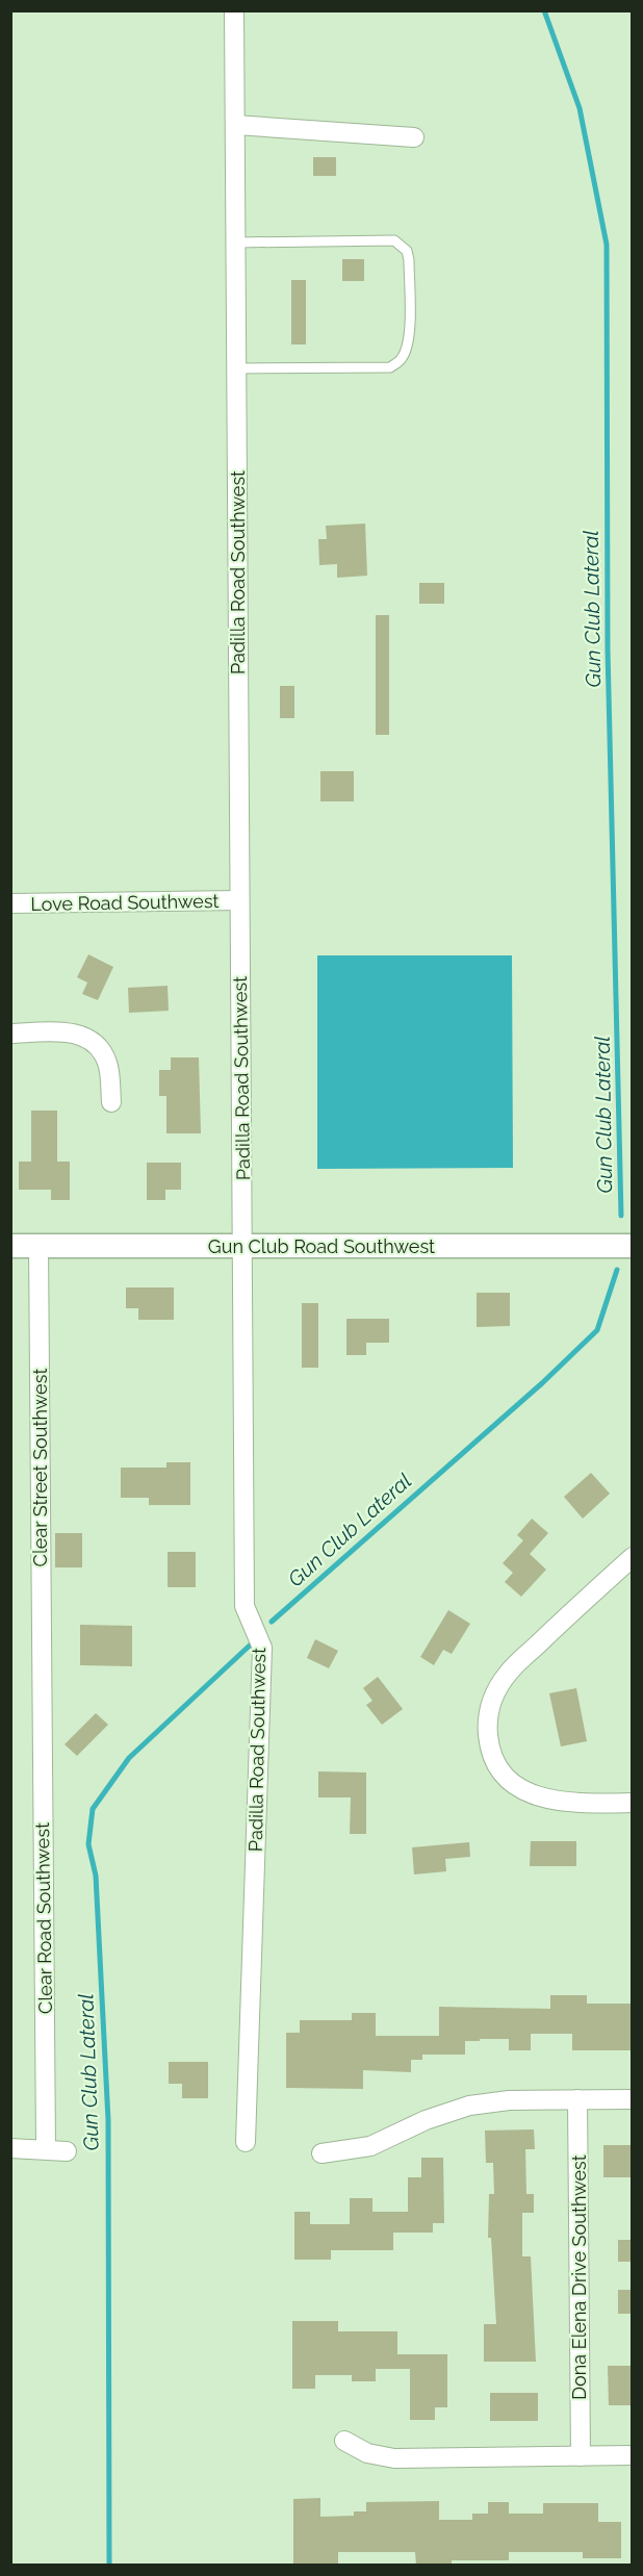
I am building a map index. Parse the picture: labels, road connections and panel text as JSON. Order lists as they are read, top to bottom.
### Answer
{
  "streets": {
    "street": [
      "Padilla Road Southwest",
      "Love Road Southwest",
      "Gun Club Road Southwest",
      "Clear Street Southwest",
      "Clear Road Southwest",
      "Dona Elena Drive Southwest"
    ]
  },
  "crossings": [
    ["Padilla Road Southwest", "Love Road Southwest"],
    ["Padilla Road Southwest", "Gun Club Road Southwest"],
    ["Gun Club Road Southwest", "Clear Street Southwest"],
    ["Clear Street Southwest", "Clear Road Southwest"]
  ],
  "water": ["Gun Club Lateral"]
}
